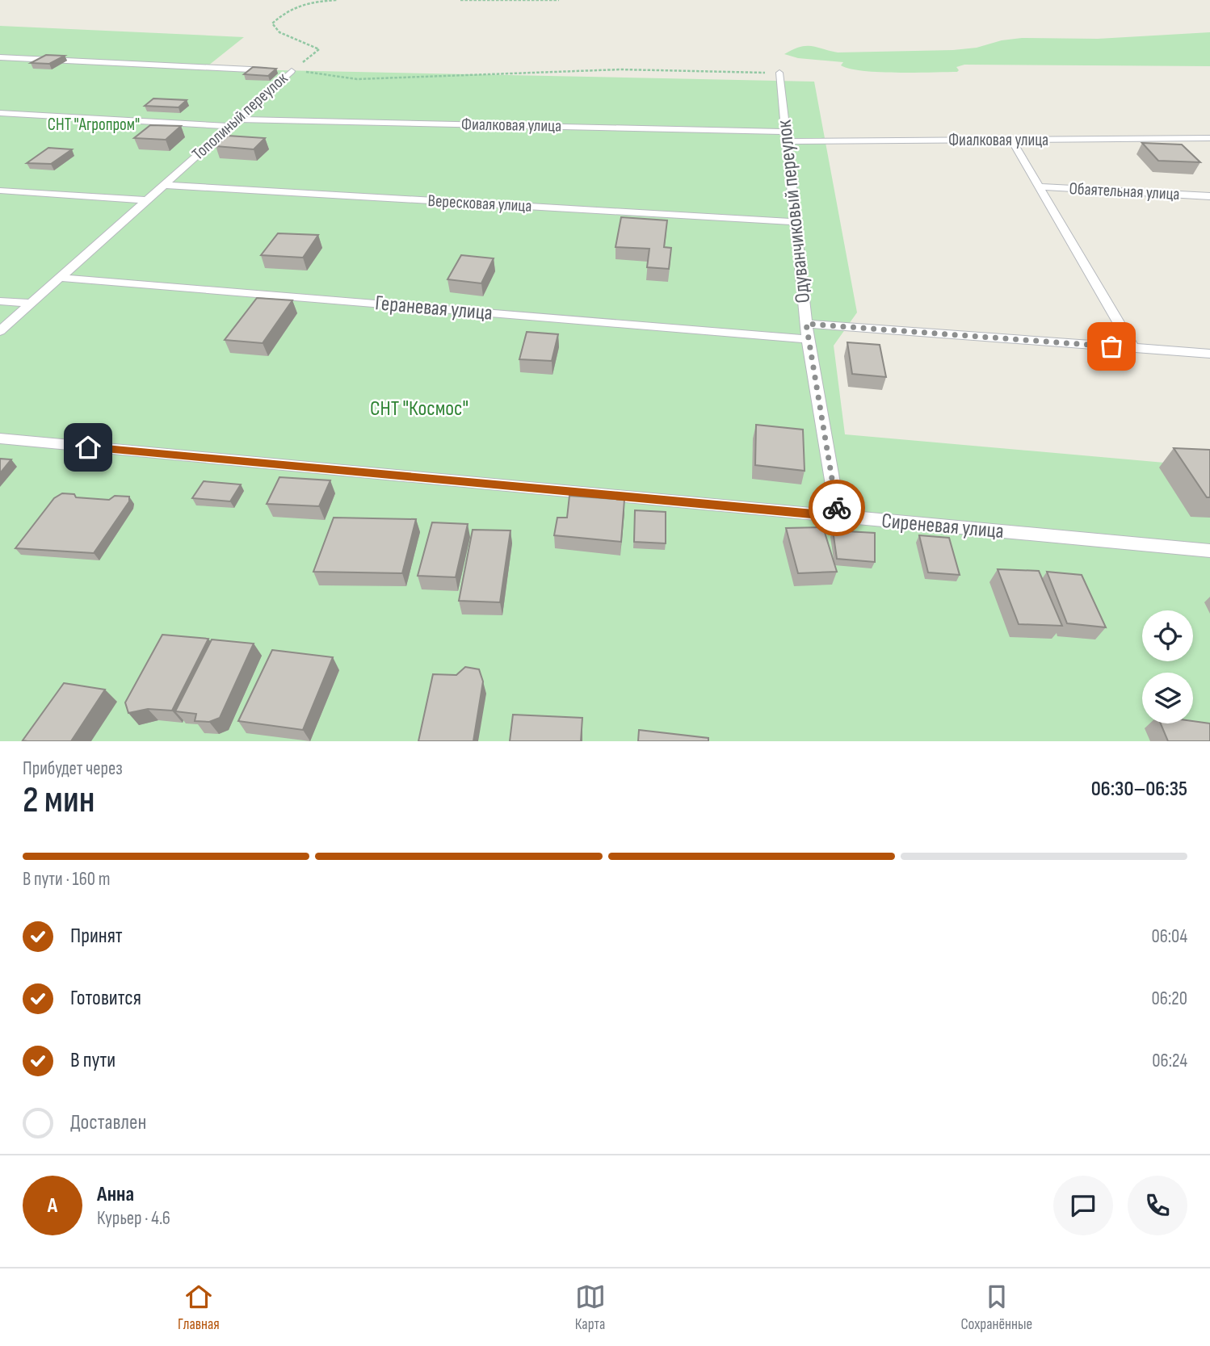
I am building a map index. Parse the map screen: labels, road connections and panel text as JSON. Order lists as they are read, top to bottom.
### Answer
{
  "streets": {
    "lane": [
      "Тополиный переулок",
      "Фиалковая улица",
      "Обаятельная улица",
      "Вересковая улица",
      "Одуванчиковый переулок",
      "Гераневая улица",
      "Сиреневая улица"
    ]
  },
  "crossings": [
    ["Тополиный переулок", "Фиалковая улица"],
    ["Тополиный переулок", "Вересковая улица"],
    ["Тополиный переулок", "Гераневая улица"],
    ["Фиалковая улица", "Одуванчиковый переулок"],
    ["Вересковая улица", "Одуванчиковый переулок"],
    ["Одуванчиковый переулок", "Гераневая улица"],
    ["Одуванчиковый переулок", "Сиреневая улица"]
  ],
  "parks": ["СНТ \"Агропром\"", "СНТ \"Космос\""],
  "page": {
    "heading": ["2 мин", "Прибудет через", "06:30–06:35"],
    "panel": ["Анна", "Курьер · 4.6"],
    "bar": "В пути · 160 m",
    "list": [
      ["Принят", "06:04"],
      ["Готовится", "06:20"],
      ["В пути", "06:24"],
      "Доставлен"
    ],
    "round": "А",
    "tabs": ["Главная", "Карта", "Сохранённые"]
  }
}
